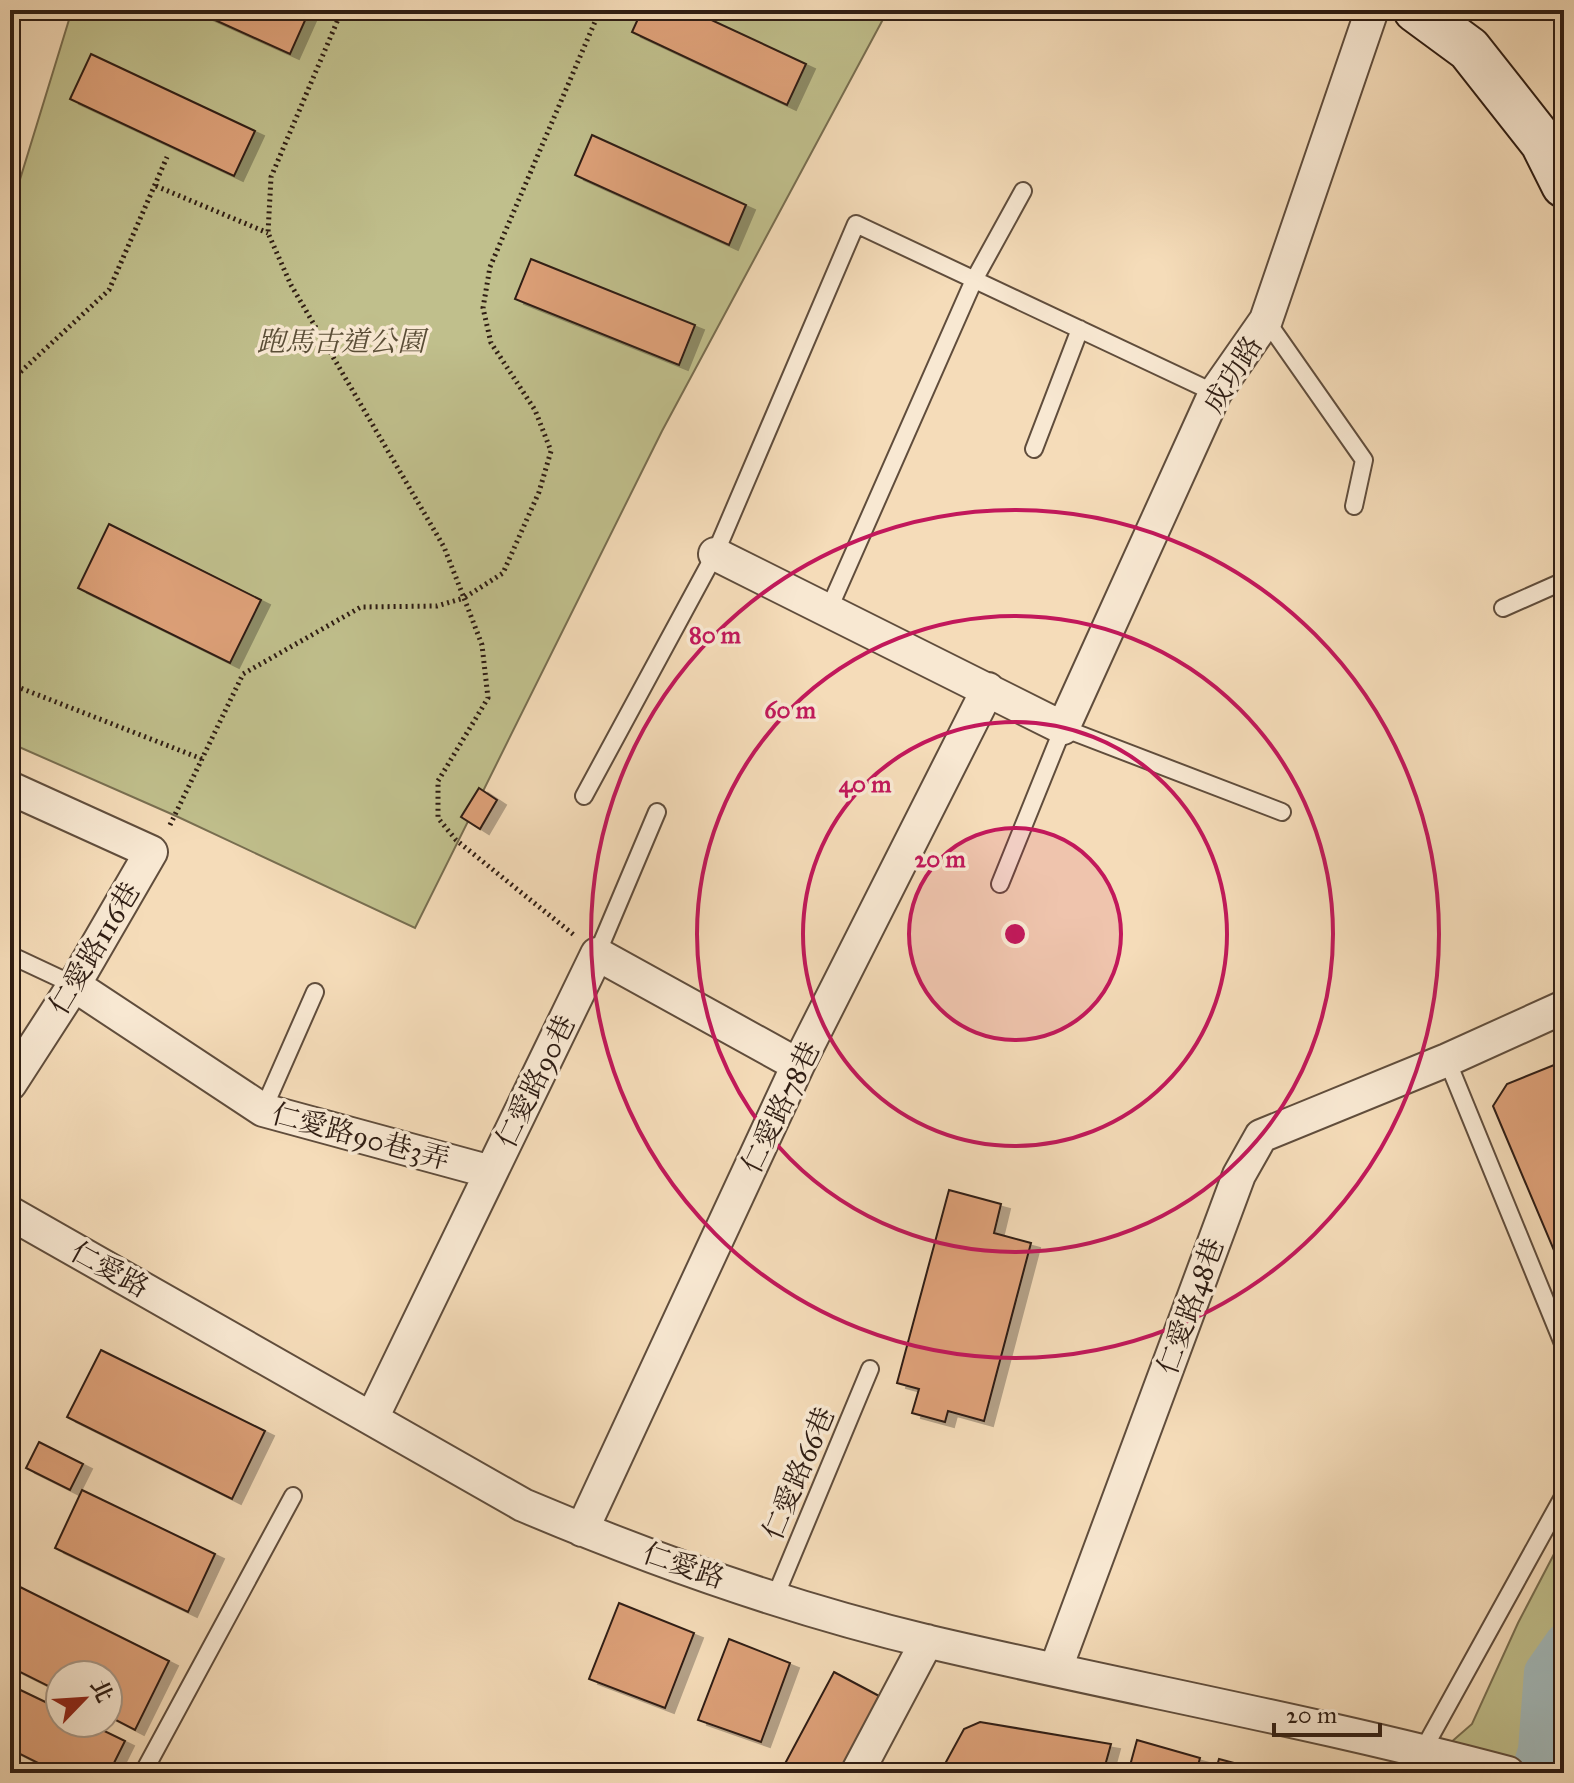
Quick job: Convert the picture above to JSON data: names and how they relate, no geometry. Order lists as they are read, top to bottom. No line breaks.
{"streets":{"street":["成功路","仁愛路116巷","仁愛路90巷","仁愛路78巷","仁愛路90巷3弄","仁愛路","仁愛路48巷"],"lane":["仁愛路66巷"]},"crossings":[["仁愛路116巷","仁愛路90巷3弄"],["仁愛路90巷","仁愛路90巷3弄"],["仁愛路90巷","仁愛路"],["仁愛路78巷","仁愛路"],["仁愛路","仁愛路48巷"],["仁愛路","仁愛路66巷"]],"parks":["跑馬古道公園"],"scale_bar":"20 m","north":"top right","rings":["80 m","60 m","40 m","20 m"]}
